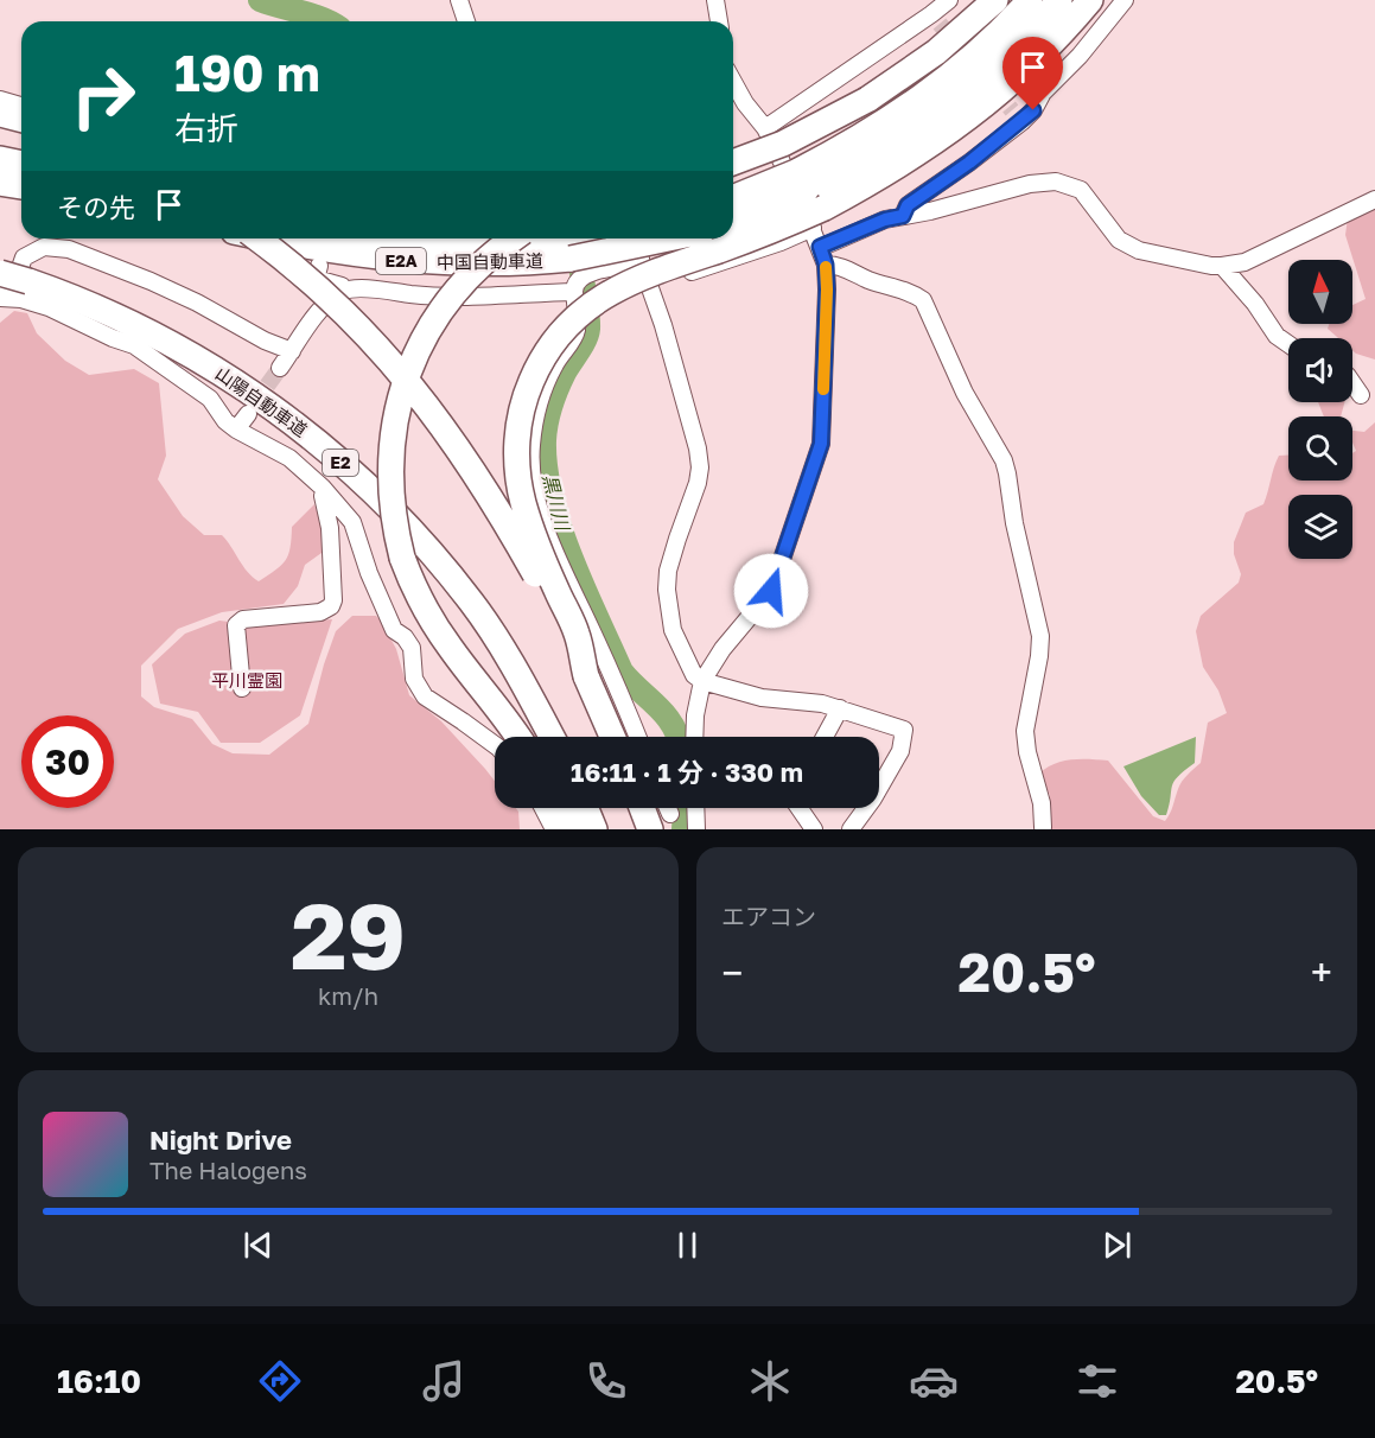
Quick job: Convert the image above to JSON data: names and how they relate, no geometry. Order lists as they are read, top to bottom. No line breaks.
{"streets":{"highway":["E2A","中国自動車道","山陽自動車道","E2"]},"water":["黒川川"],"parks":["平川霊園"],"north":"top","page":{"turn":["190 m","右折"],"then":"その先","limit":"30","trip":"16:11 · 1 分 · 330 m","tile":[["29","km/h"],"エアコン"],"heat":["−","20.5°","+"],"song":["Night Drive","The Halogens"],"tabs":["16:10","20.5°"]}}
